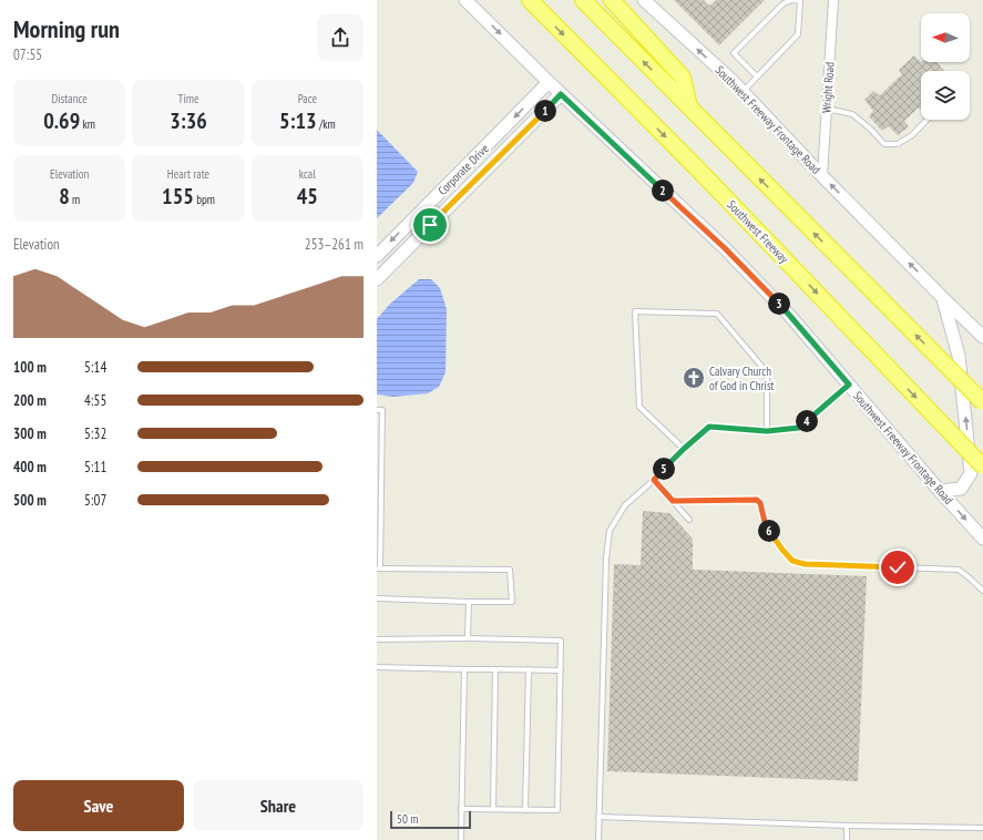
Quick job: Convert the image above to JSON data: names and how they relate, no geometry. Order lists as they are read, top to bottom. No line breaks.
{"streets":{"highway":["Southwest Freeway"],"main road":["Southwest Freeway Frontage Road","Corporate Drive"],"street":["Wright Road"]},"crossings":[["Wright Road","Southwest Freeway Frontage Road"],["Southwest Freeway Frontage Road","Corporate Drive"]],"places":{"church":["Calvary Church of God in Christ"]},"scale_bar":"50 m","north":"left","page":{"heading":["Morning run","07:55"],"stats":[["Distance","0.69 km"],["Time","3:36"],["Pace","5:13 /km"],["Elevation","8 m"],["Heart rate","155 bpm"],["kcal","45"]],"pins":["1","2","3","4","5","6"],"chart":["Elevation","253–261 m"],"list":[{"name":"100 m","note":"5:14"},{"name":"200 m","note":"4:55"},{"name":"300 m","note":"5:32"},{"name":"400 m","note":"5:11"},{"name":"500 m","note":"5:07"}],"buttons":["Save","Share"],"scale":"50 m"}}
